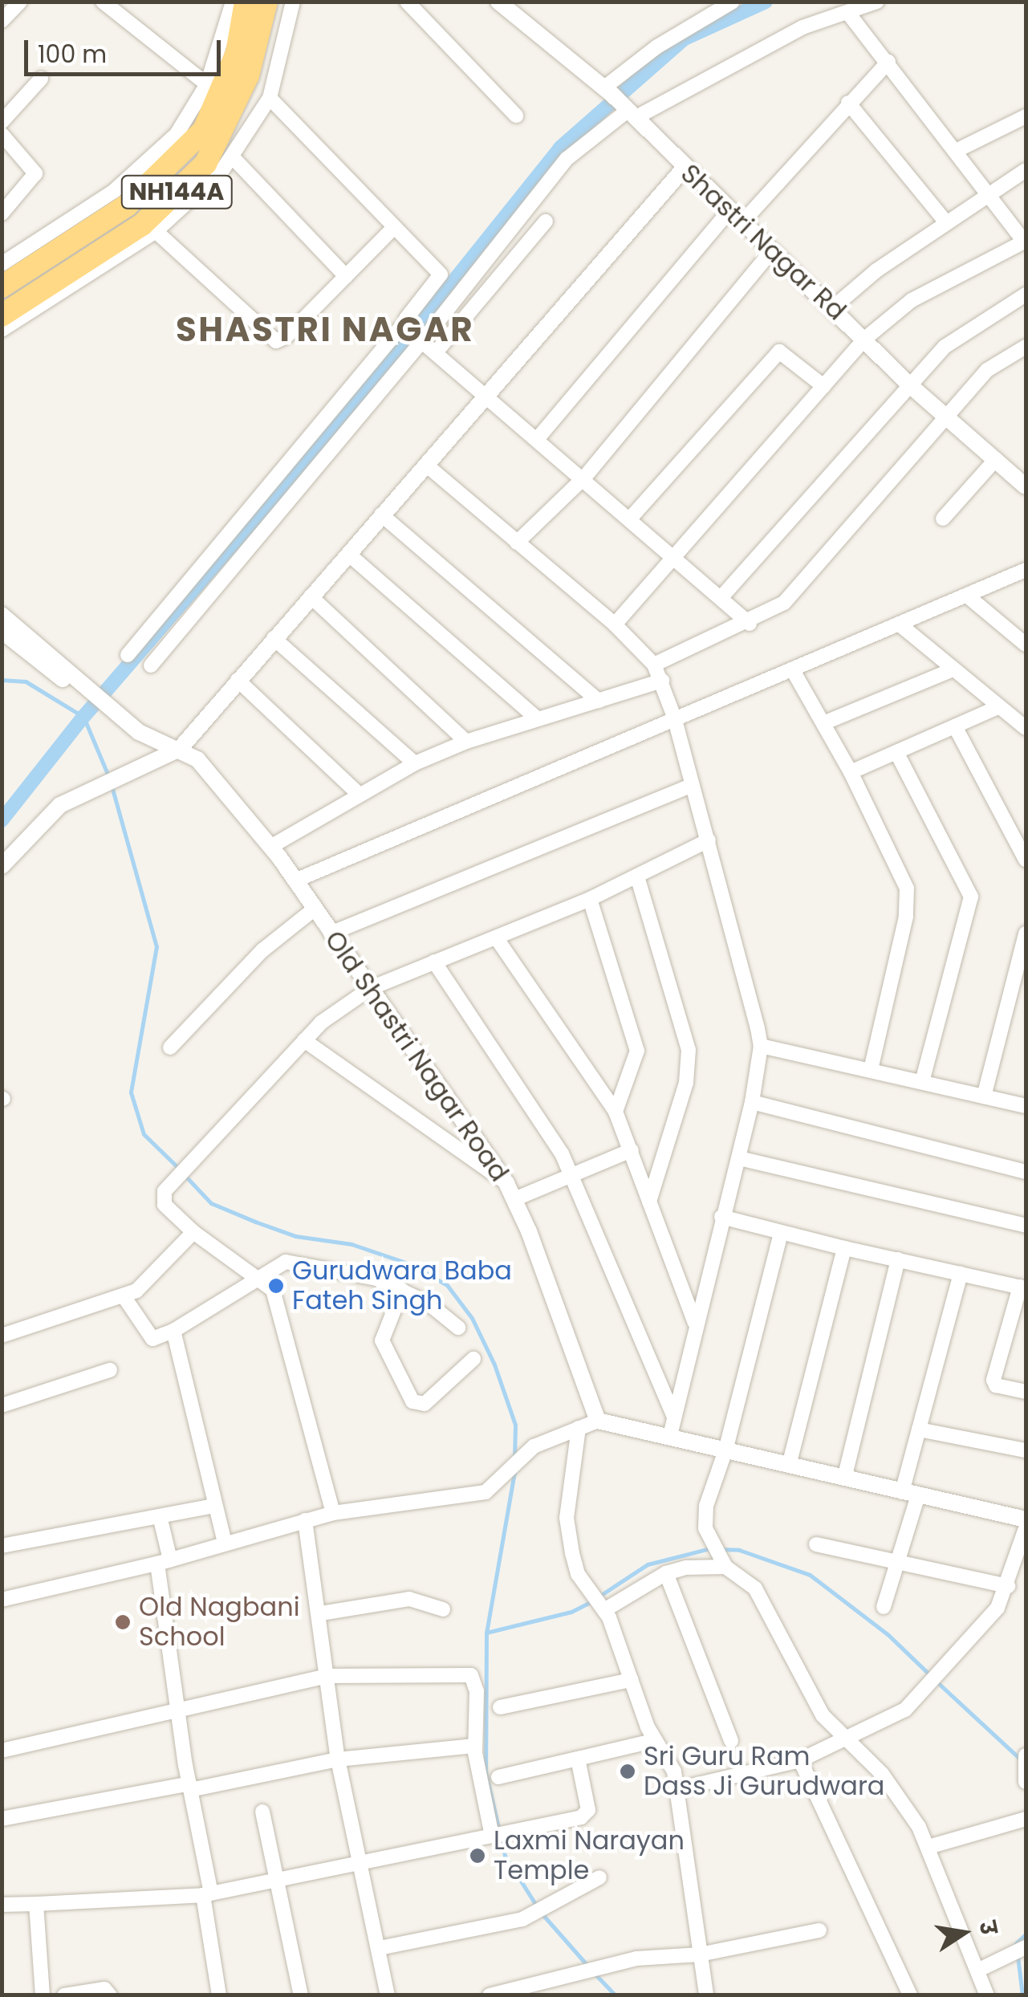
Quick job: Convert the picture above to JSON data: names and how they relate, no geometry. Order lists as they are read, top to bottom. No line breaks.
{"streets":{"highway":["NH144A"],"street":["Shastri Nagar Rd","Old Shastri Nagar Road"]},"districts":["SHASTRI NAGAR"],"places":["Gurudwara Baba Fateh Singh","Old Nagbani School","Sri Guru Ram Dass Ji Gurudwara","Laxmi Narayan Temple"],"scale_bar":"100 m","north":"right"}
